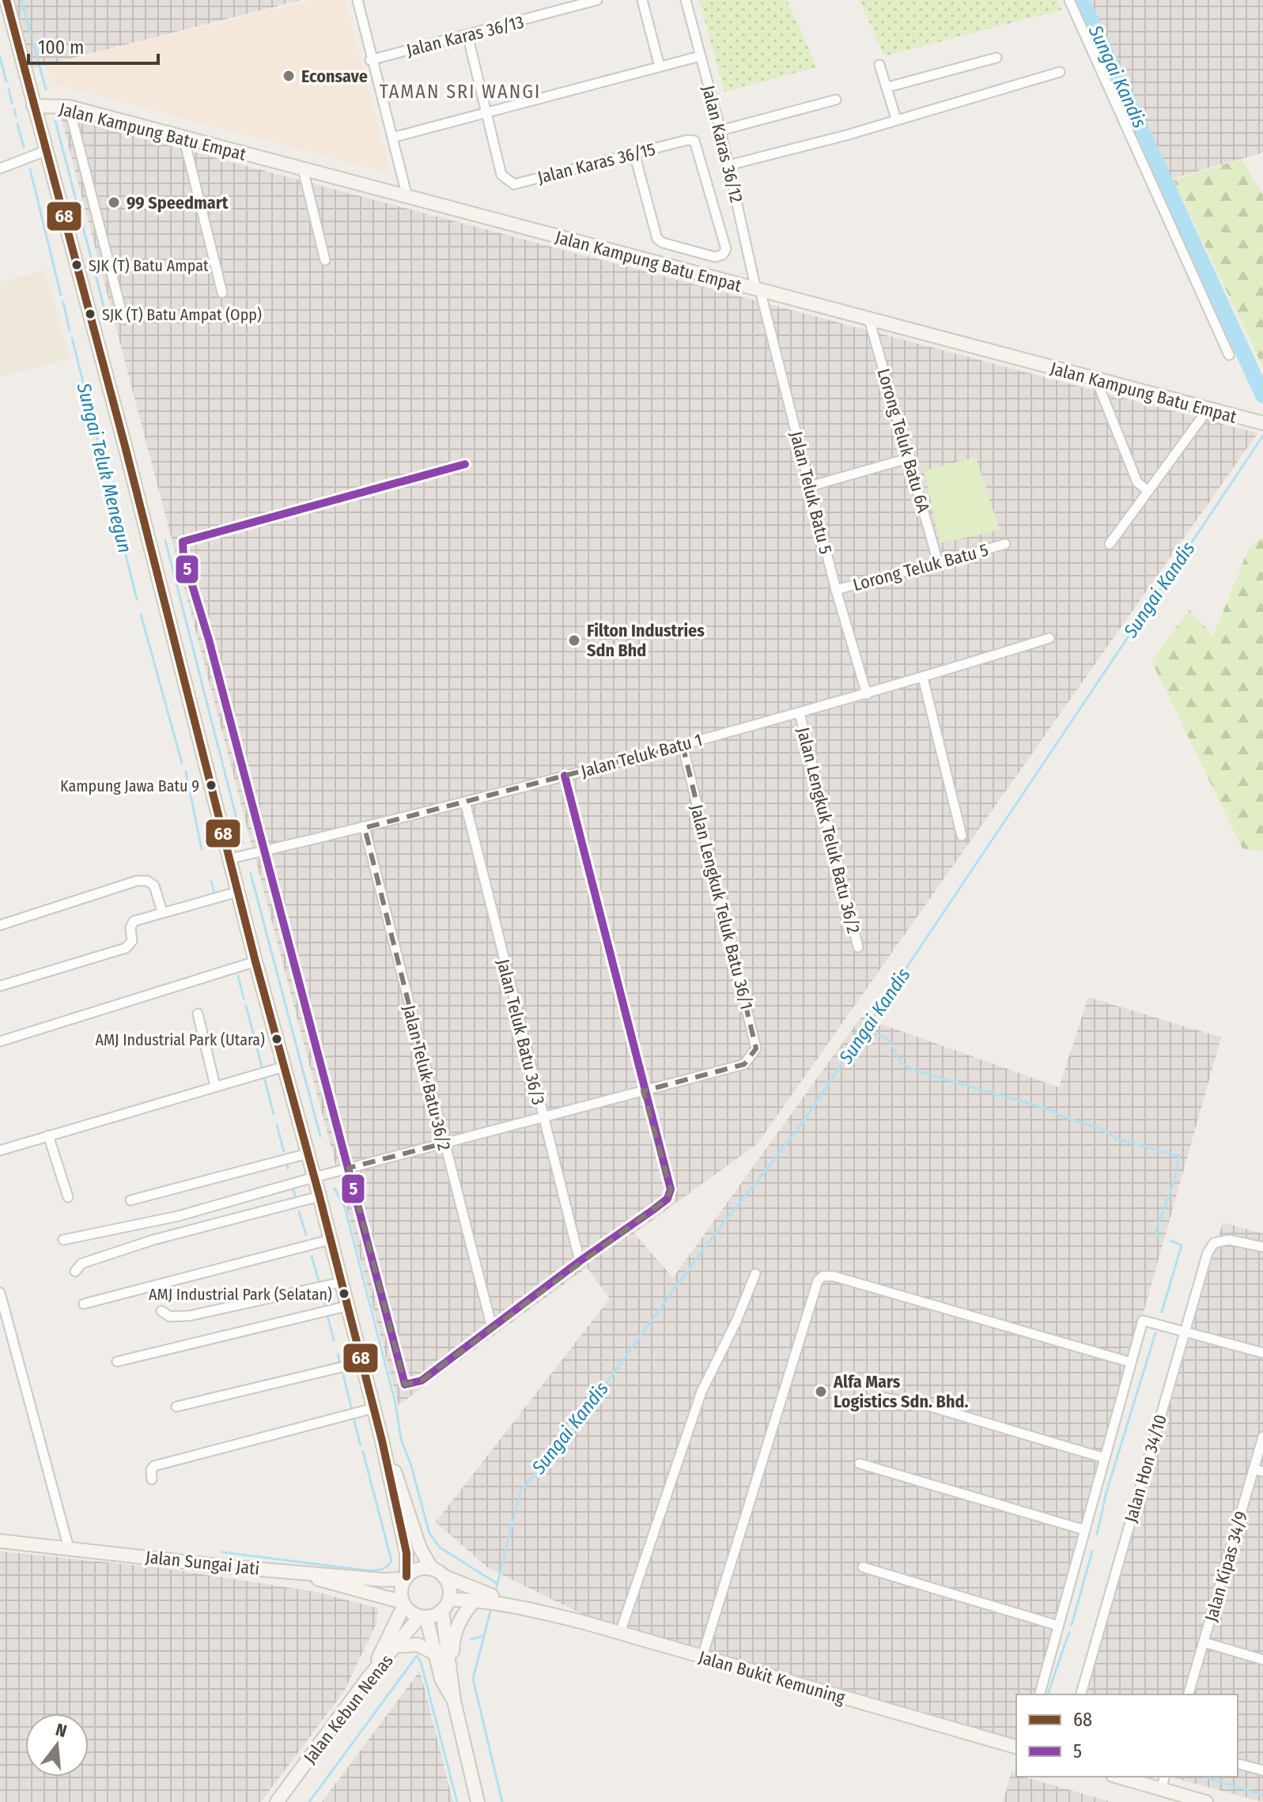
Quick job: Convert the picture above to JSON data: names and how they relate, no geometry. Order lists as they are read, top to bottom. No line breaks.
{"streets":{"main road":["Jalan Kampung Batu Empat","Jalan Sungai Jati","Jalan Bukit Kemuning","Jalan Kebun Nenas"],"street":["Jalan Karas 36/13","Jalan Karas 36/12","Jalan Karas 36/15","Lorong Teluk Batu 6A","Jalan Teluk Batu 5","Lorong Teluk Batu 5","Jalan Teluk Batu 1","Jalan Lengkuk Teluk Batu 36/2","Jalan Lengkuk Teluk Batu 36/1","Jalan Teluk Batu 36/3","Jalan Teluk Batu 36/2","Jalan Hon 34/10","Jalan Kipas 34/9"]},"crossings":[["Jalan Kampung Batu Empat","Jalan Karas 36/12"],["Jalan Kampung Batu Empat","Lorong Teluk Batu 6A"],["Jalan Kampung Batu Empat","Jalan Teluk Batu 5"],["Jalan Karas 36/12","Jalan Teluk Batu 5"],["Lorong Teluk Batu 6A","Lorong Teluk Batu 5"],["Jalan Teluk Batu 5","Lorong Teluk Batu 5"],["Jalan Teluk Batu 5","Jalan Teluk Batu 1"],["Jalan Teluk Batu 1","Jalan Lengkuk Teluk Batu 36/2"],["Jalan Teluk Batu 1","Jalan Lengkuk Teluk Batu 36/1"],["Jalan Teluk Batu 1","Jalan Teluk Batu 36/3"],["Jalan Teluk Batu 1","Jalan Teluk Batu 36/2"],["Jalan Sungai Jati","Jalan Bukit Kemuning"],["Jalan Sungai Jati","Jalan Kebun Nenas"],["Jalan Bukit Kemuning","Jalan Kebun Nenas"]],"districts":["TAMAN SRI WANGI"],"water":["Sungai Kandis","Sungai Teluk Menegun"],"places":["Econsave","99 Speedmart","SJK (T) Batu Ampat","SJK (T) Batu Ampat (Opp)","Filton Industries Sdn Bhd","Kampung Jawa Batu 9","AMJ Industrial Park (Utara)","AMJ Industrial Park (Selatan)","Alfa Mars Logistics Sdn. Bhd."],"lines":["transit line 68","transit line 5"],"legend":["68","5"],"scale_bar":"100 m","north":"top"}
